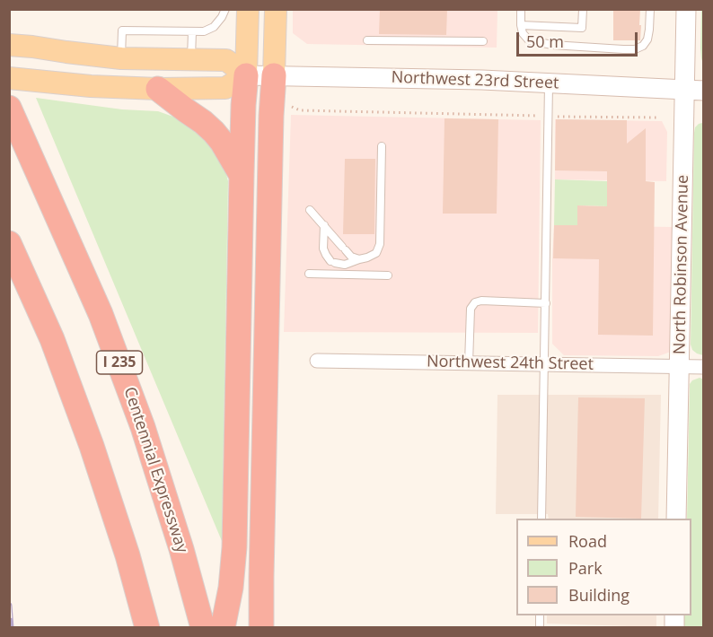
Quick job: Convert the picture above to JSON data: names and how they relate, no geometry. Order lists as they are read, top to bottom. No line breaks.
{"streets":{"highway":["I 235","Centennial Expressway"],"street":["Northwest 23rd Street","North Robinson Avenue","Northwest 24th Street"]},"crossings":[["Northwest 23rd Street","North Robinson Avenue"],["North Robinson Avenue","Northwest 24th Street"]],"legend":["Road","Park","Building"],"scale_bar":"50 m"}
